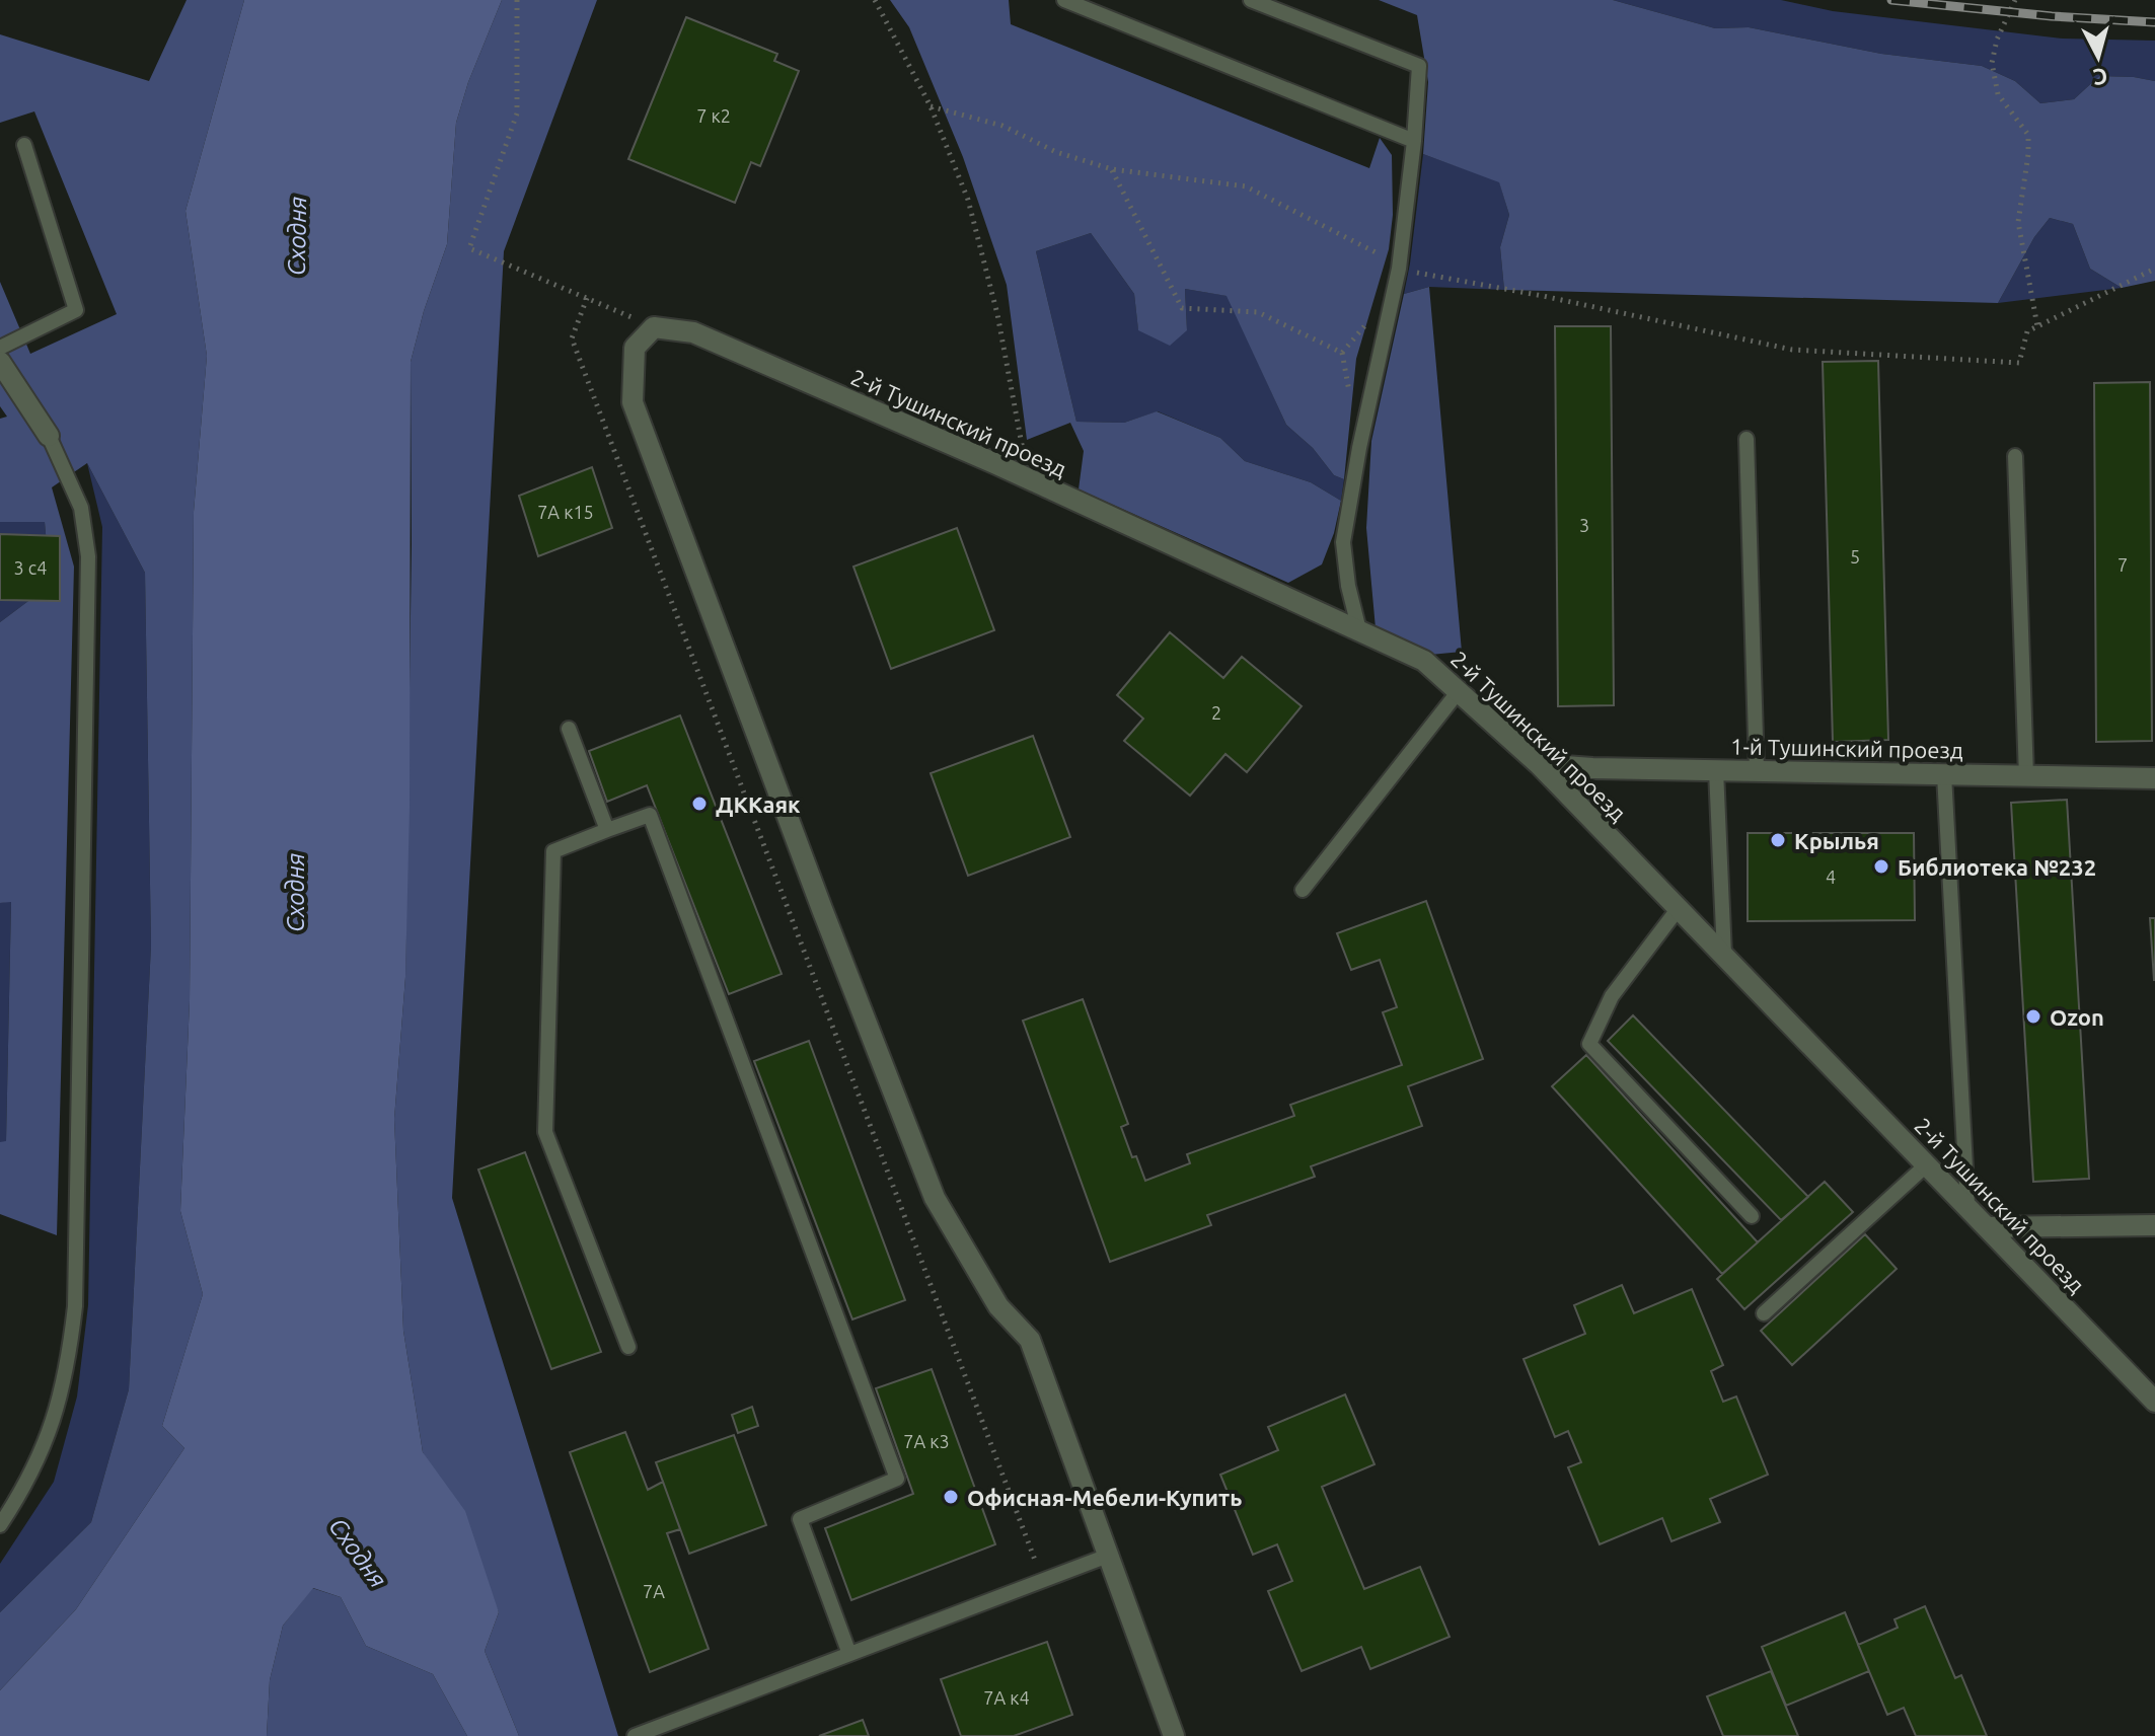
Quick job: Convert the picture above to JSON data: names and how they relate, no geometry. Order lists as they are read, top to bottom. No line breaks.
{"streets":{"street":["2-й Тушинский проезд","1-й Тушинский проезд"]},"crossings":[["2-й Тушинский проезд","1-й Тушинский проезд"]],"water":["Сходня"],"places":["ДККаяк","Крылья","Библиотека №232","Ozon","Офисная-Мебели-Купить"],"house_numbers":["7 к2","7А к15","3","5","7","3 с4","2","4","7А к3","7А","7А к4"],"north":"bottom"}
